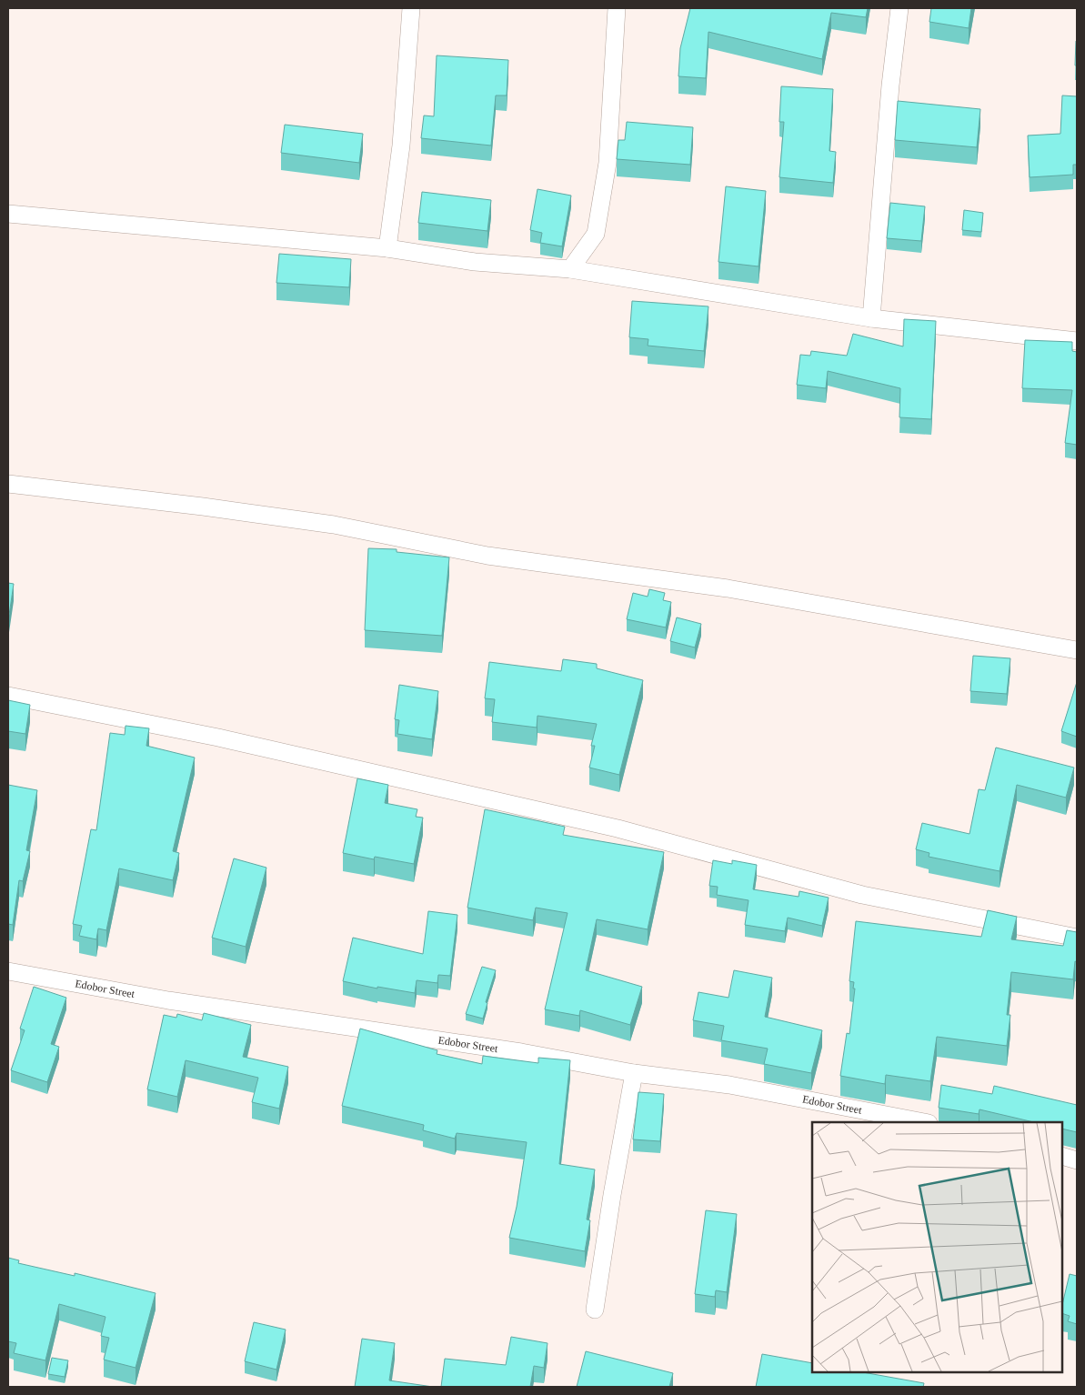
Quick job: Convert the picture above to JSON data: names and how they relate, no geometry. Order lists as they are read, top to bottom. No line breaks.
{"streets":{"street":["Edobor Street"]}}
